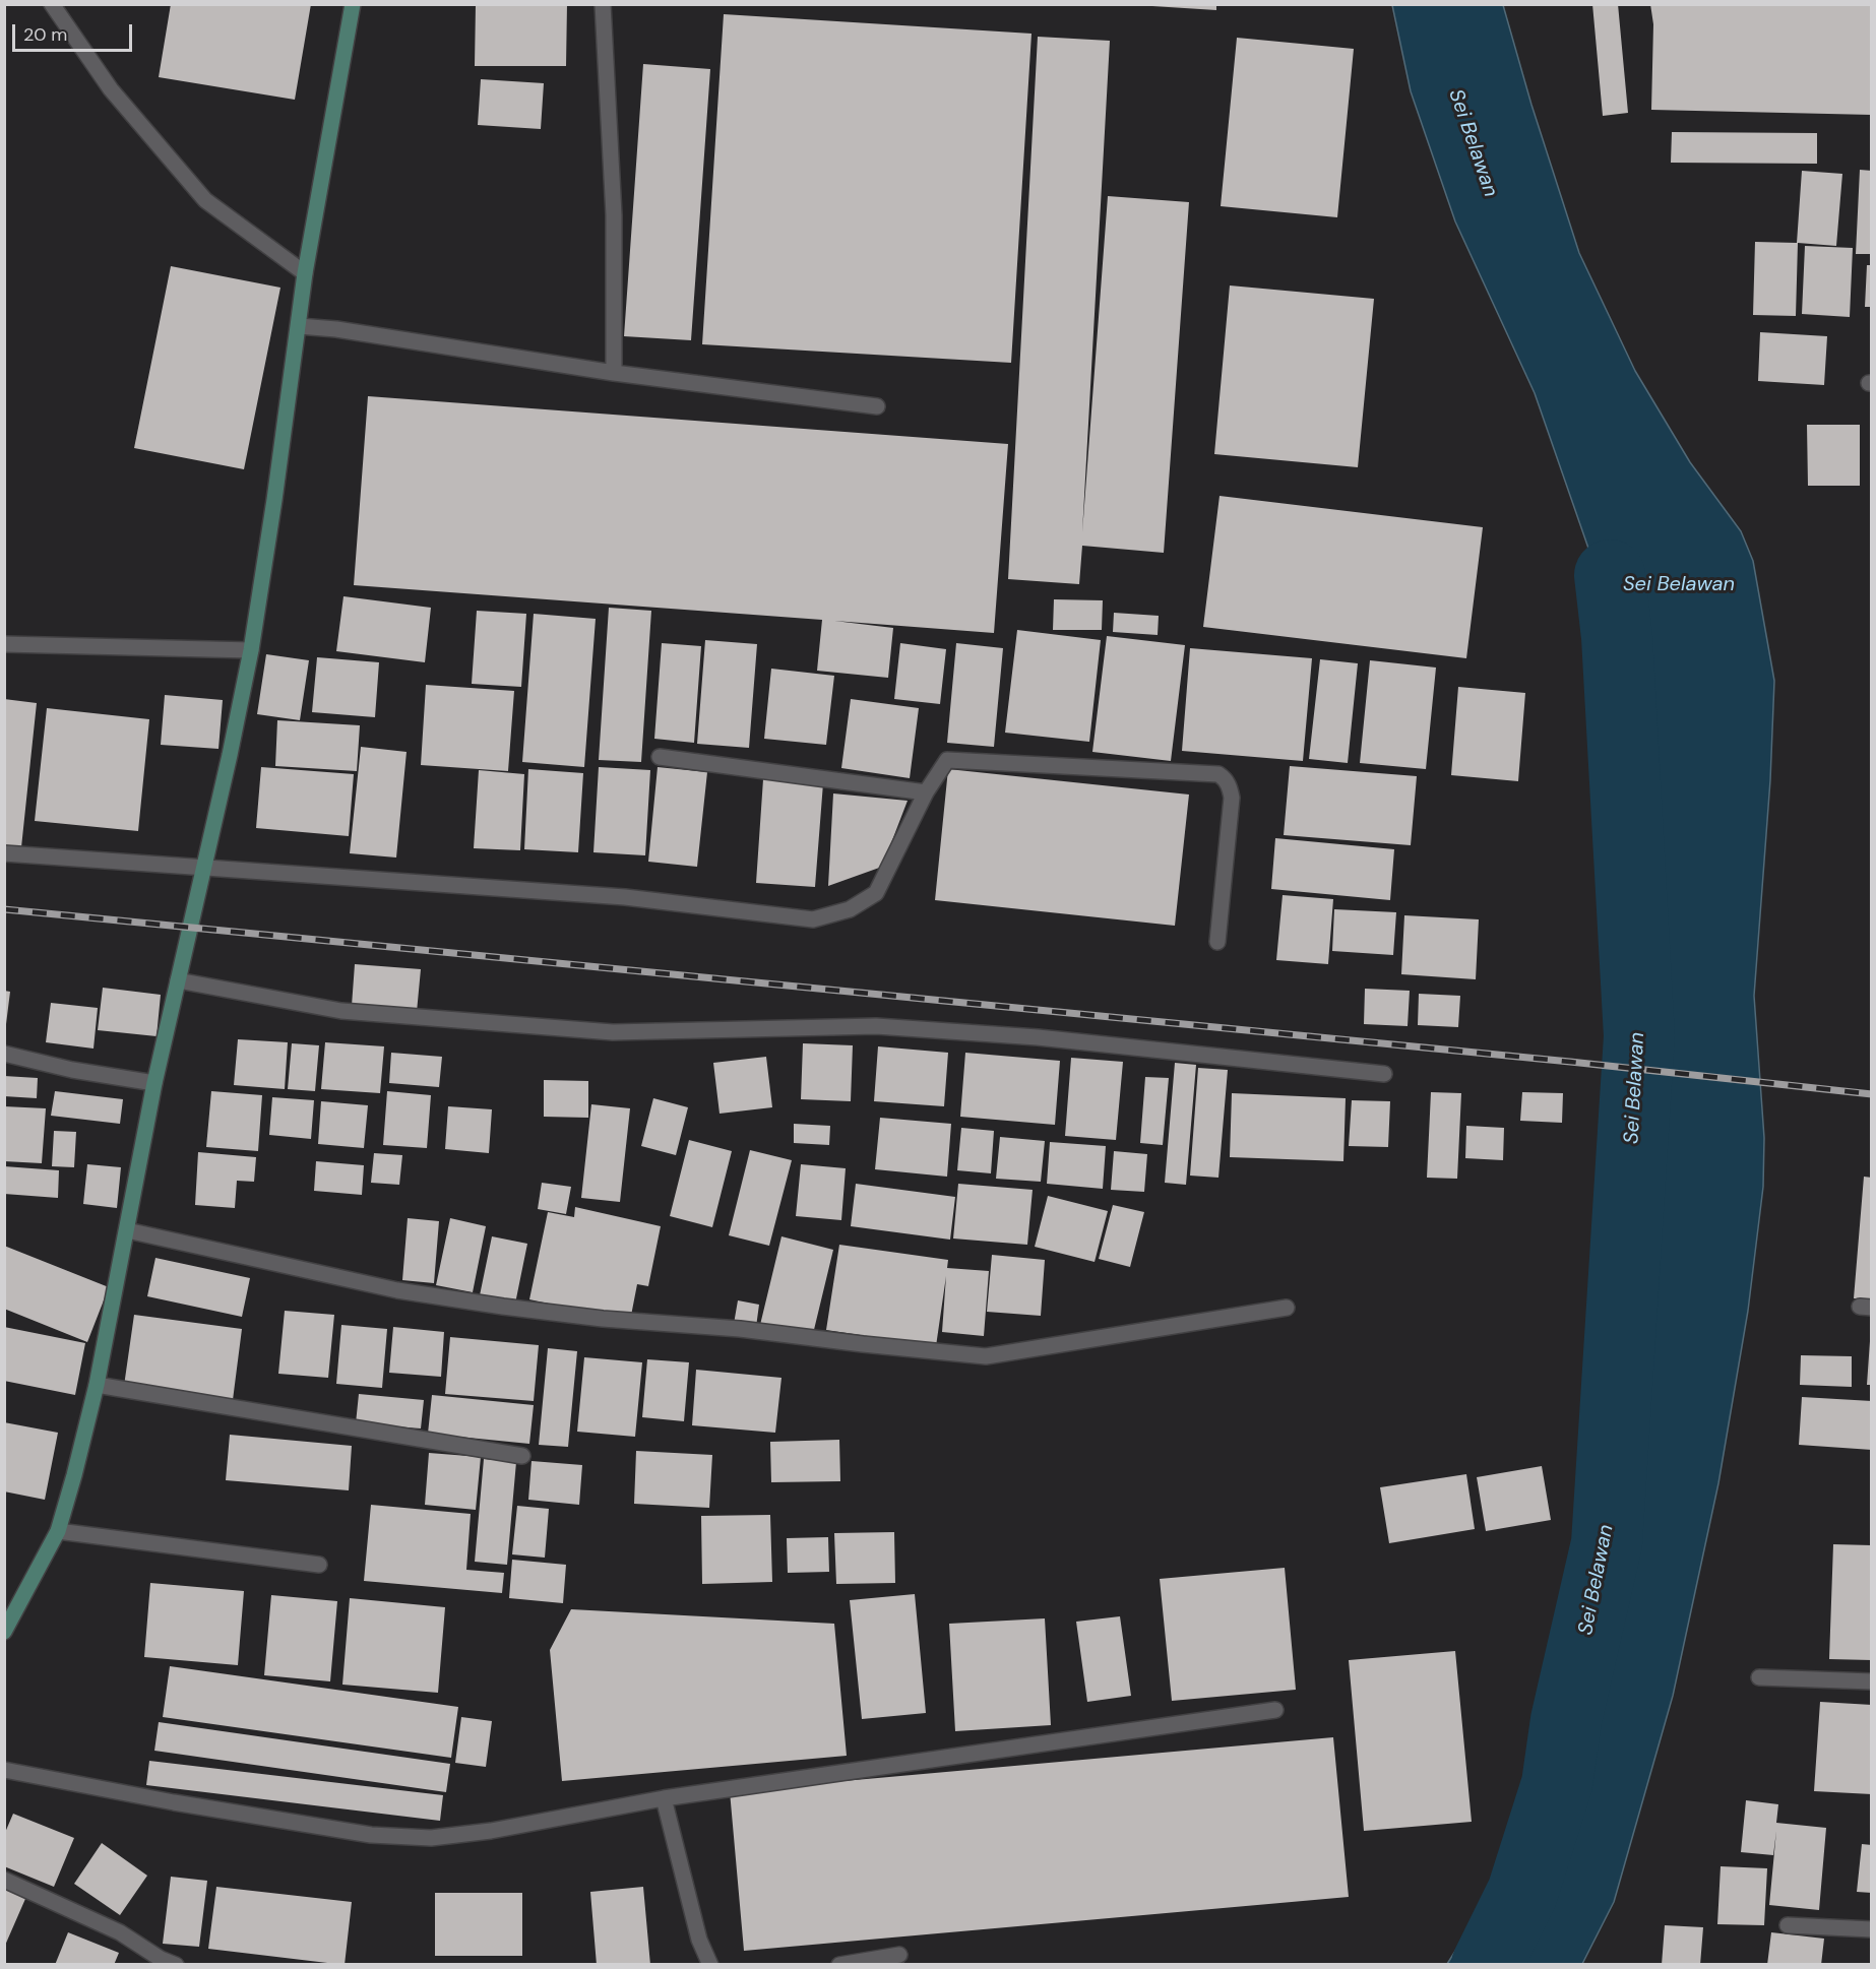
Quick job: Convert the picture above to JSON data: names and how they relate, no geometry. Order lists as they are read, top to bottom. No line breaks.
{"water":["Sei Belawan"],"scale_bar":"20 m"}
